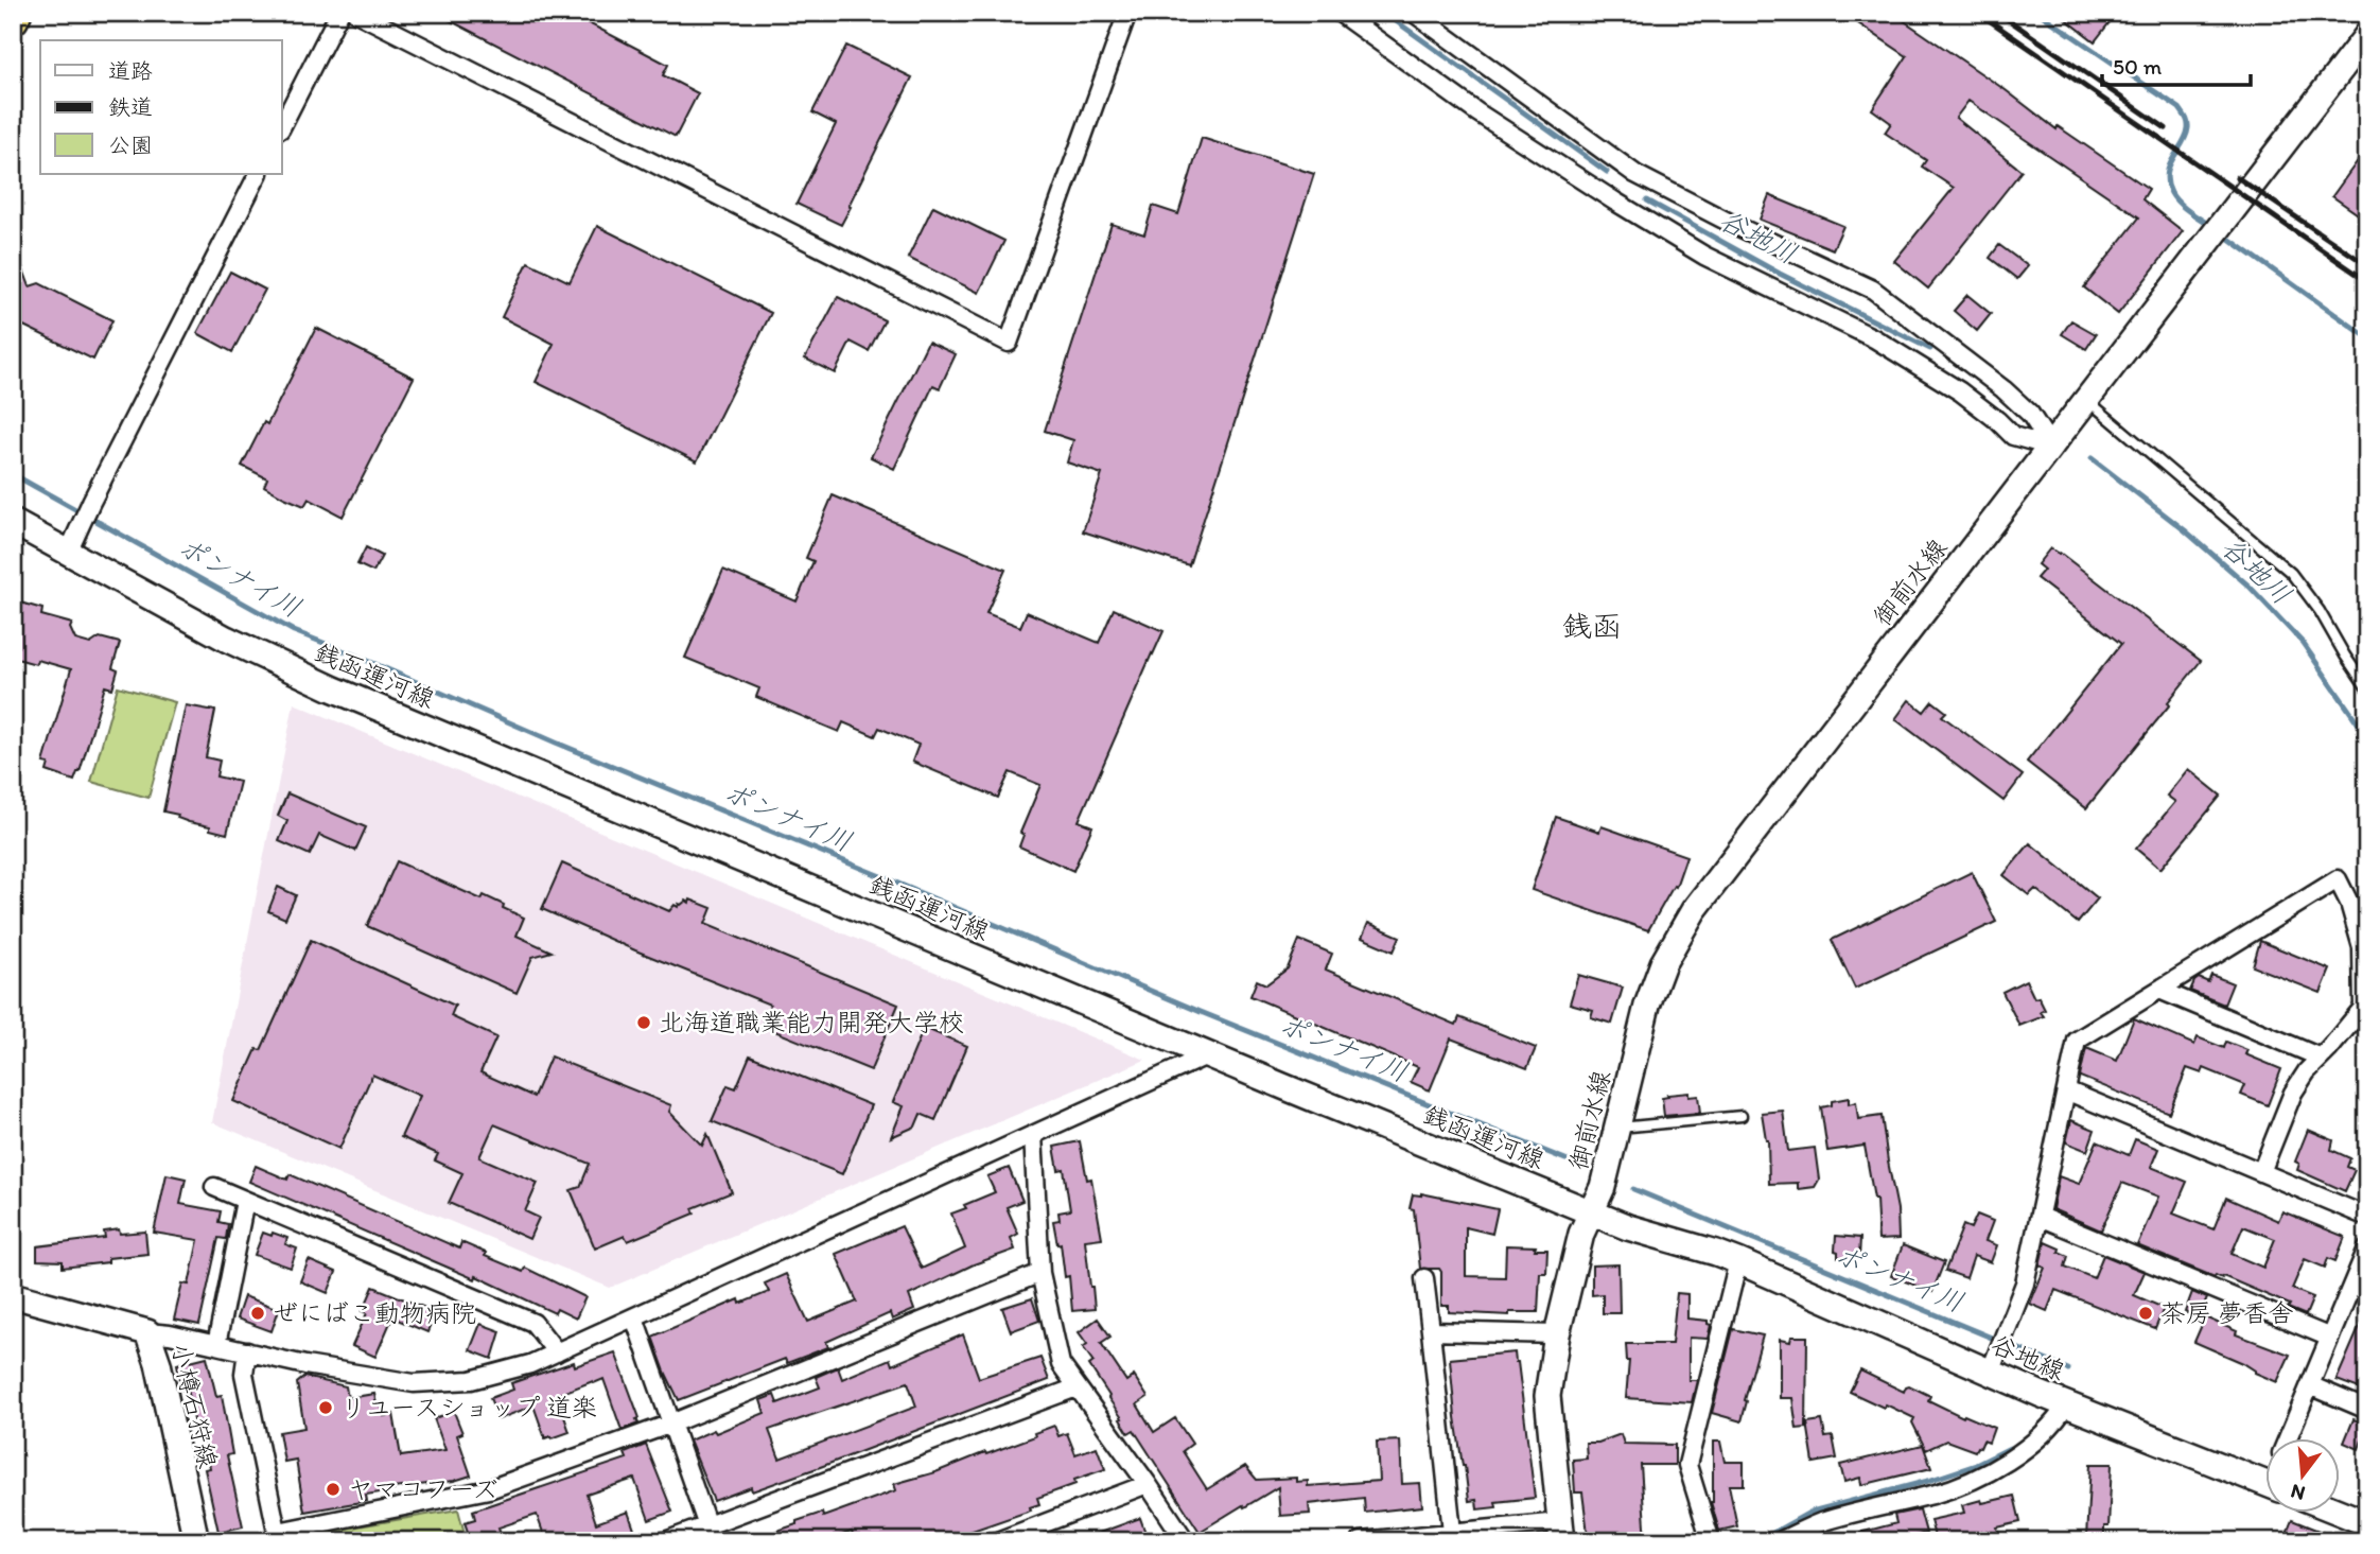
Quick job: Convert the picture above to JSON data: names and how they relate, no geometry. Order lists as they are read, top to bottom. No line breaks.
{"streets":{"street":["御前水線","銭函運河線","谷地線","小樽石狩線"]},"crossings":[["御前水線","銭函運河線"],["御前水線","谷地線"],["銭函運河線","谷地線"]],"districts":["銭函"],"water":["谷地川","ポンナイ川"],"places":["北海道職業能力開発大学校","ぜにばこ動物病院","茶房 夢香舎","リユースショップ 道楽","ヤマコフーズ"],"legend":["道路","鉄道","公園"],"scale_bar":"50 m","north":"bottom"}
